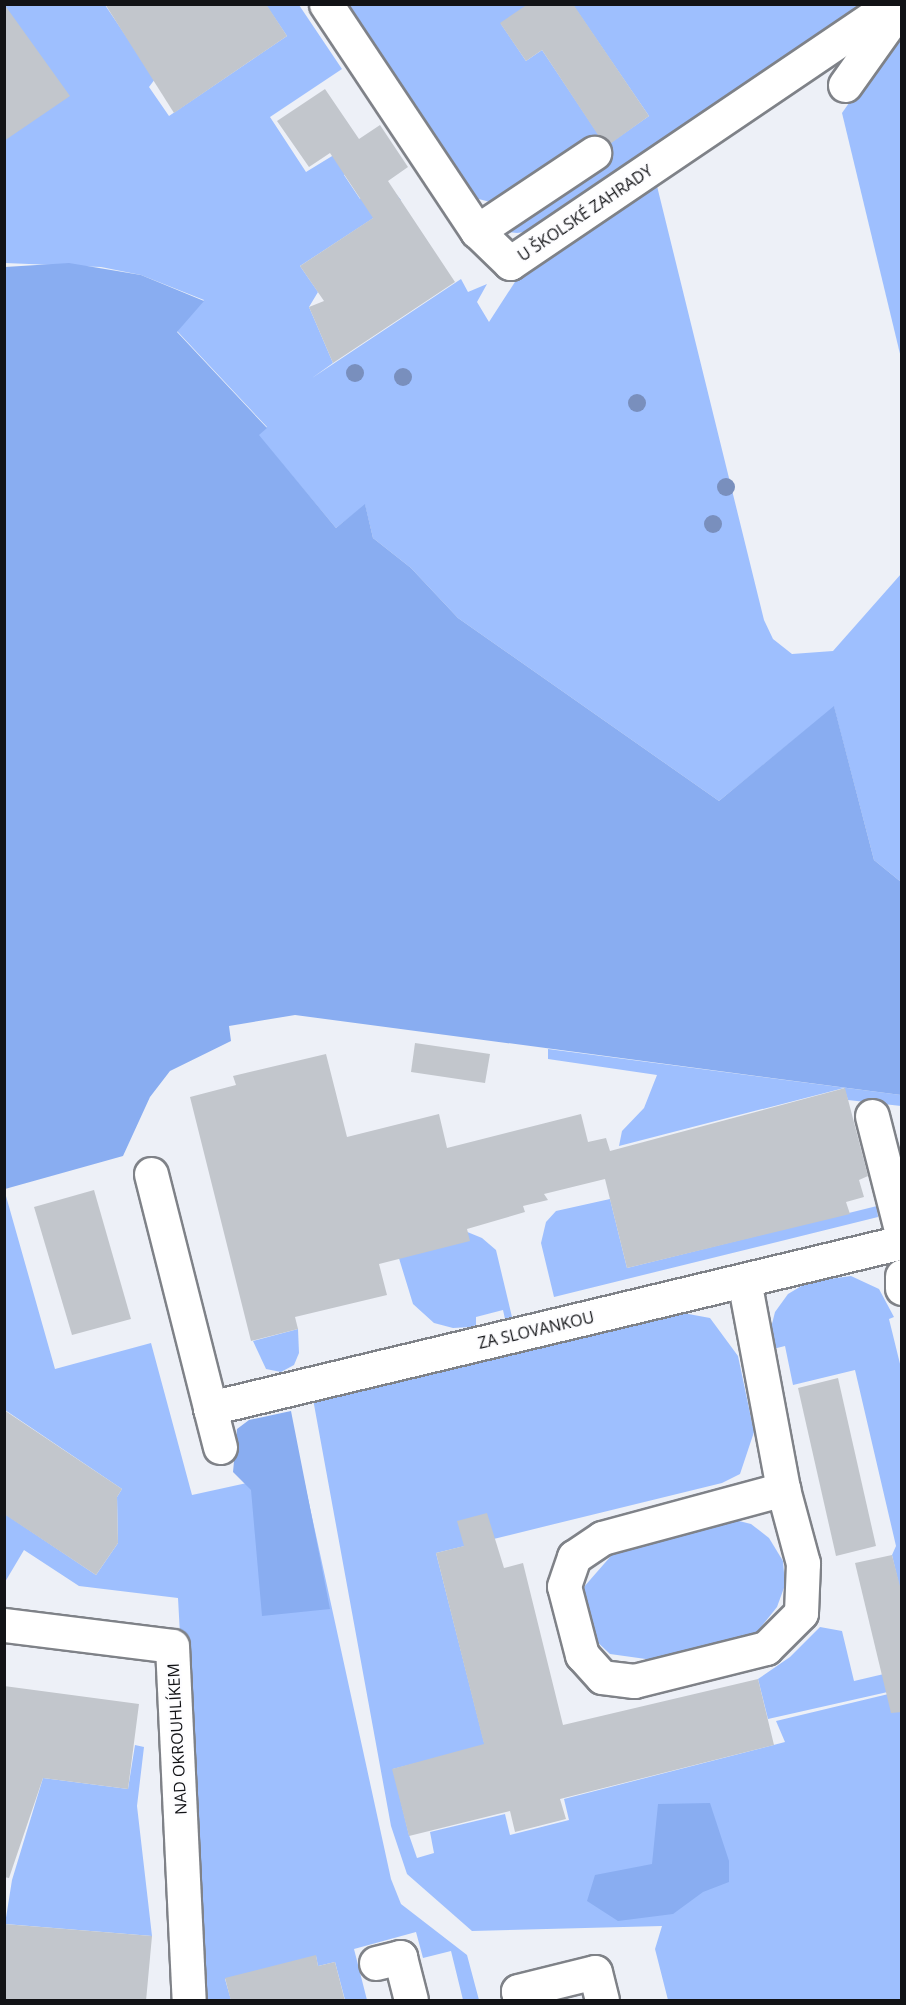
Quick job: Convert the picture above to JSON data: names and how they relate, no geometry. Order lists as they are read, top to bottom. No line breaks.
{"streets":{"street":["U ŠKOLSKÉ ZAHRADY","ZA SLOVANKOU","NAD OKROUHLÍKEM"]}}
